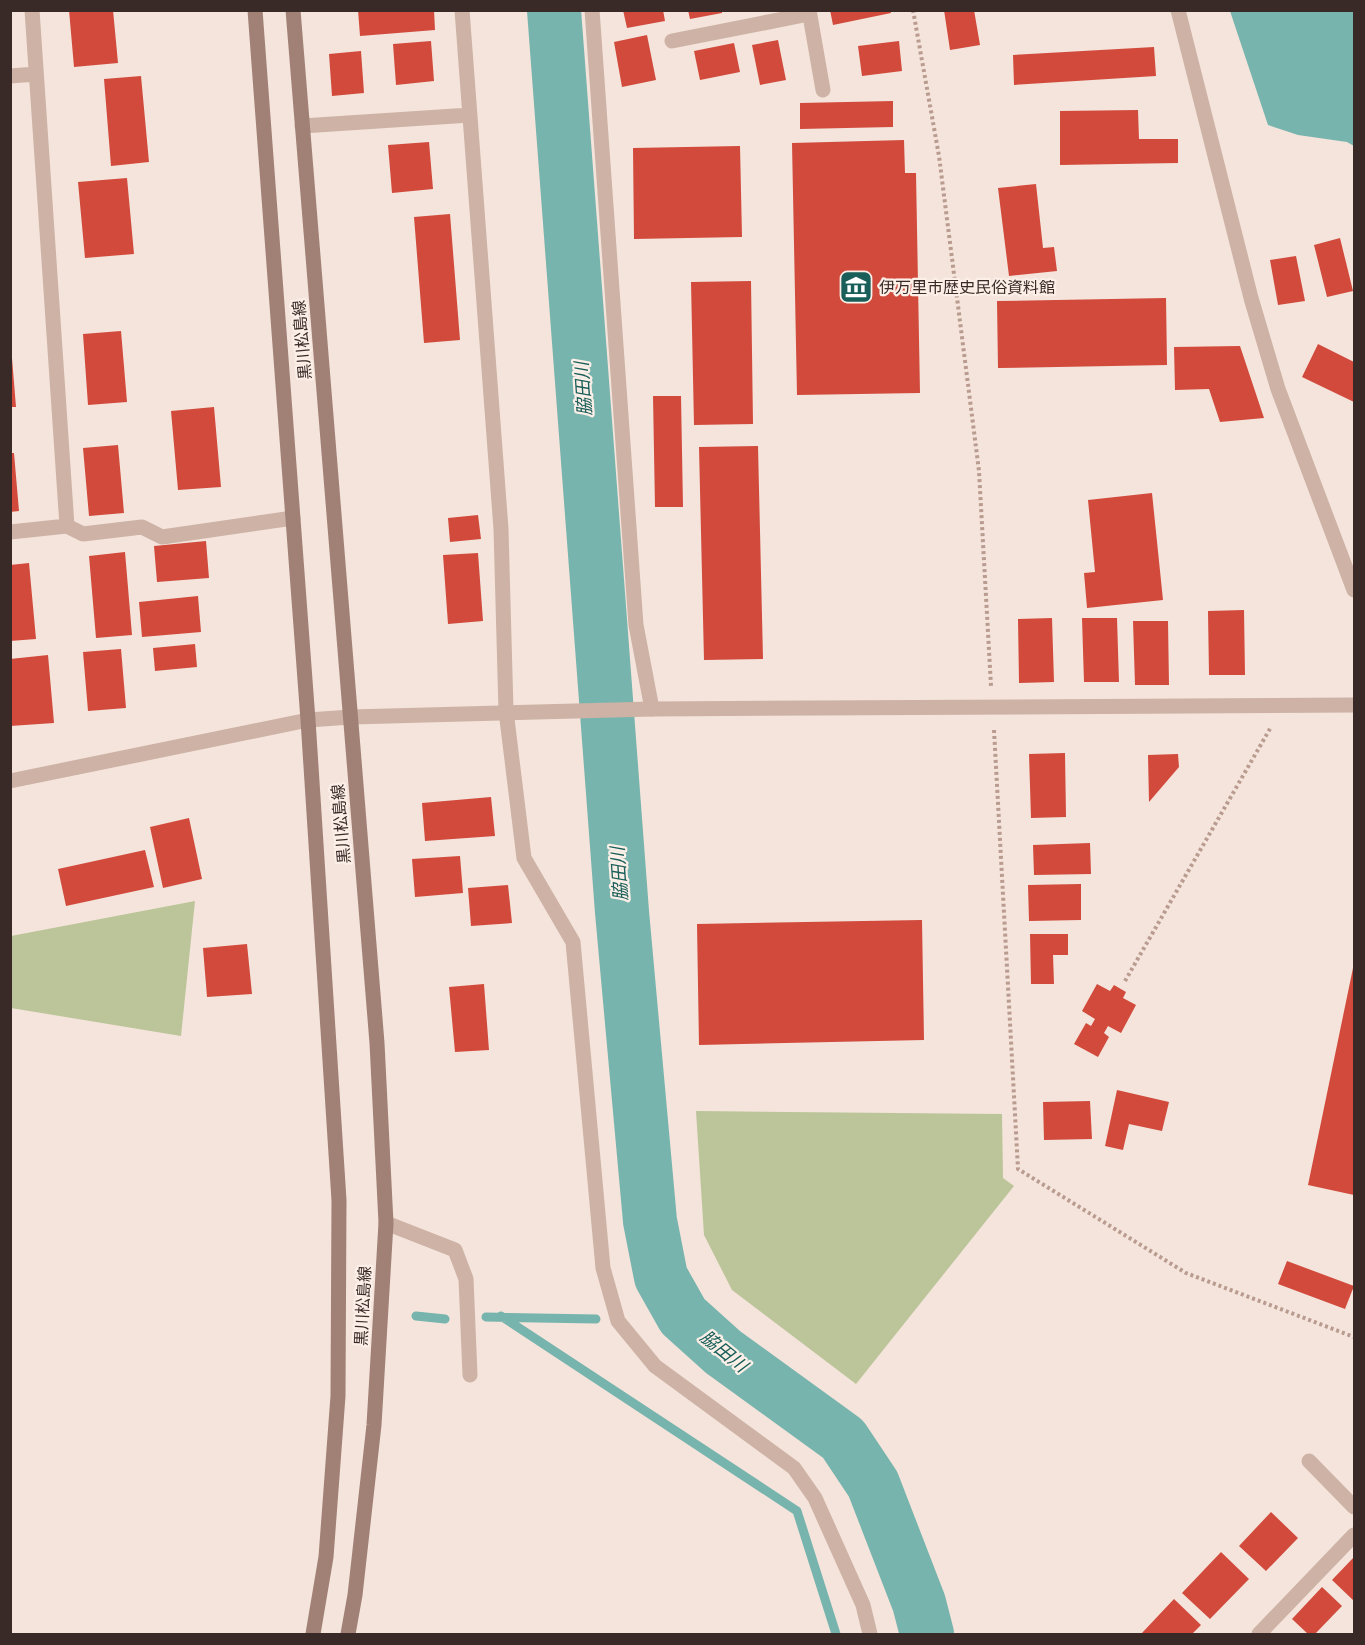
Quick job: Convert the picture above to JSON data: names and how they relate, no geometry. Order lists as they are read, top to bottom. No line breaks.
{"streets":{"main road":["黒川松島線"]},"water":["脇田川"],"places":{"museum":["伊万里市歴史民俗資料館"]}}
